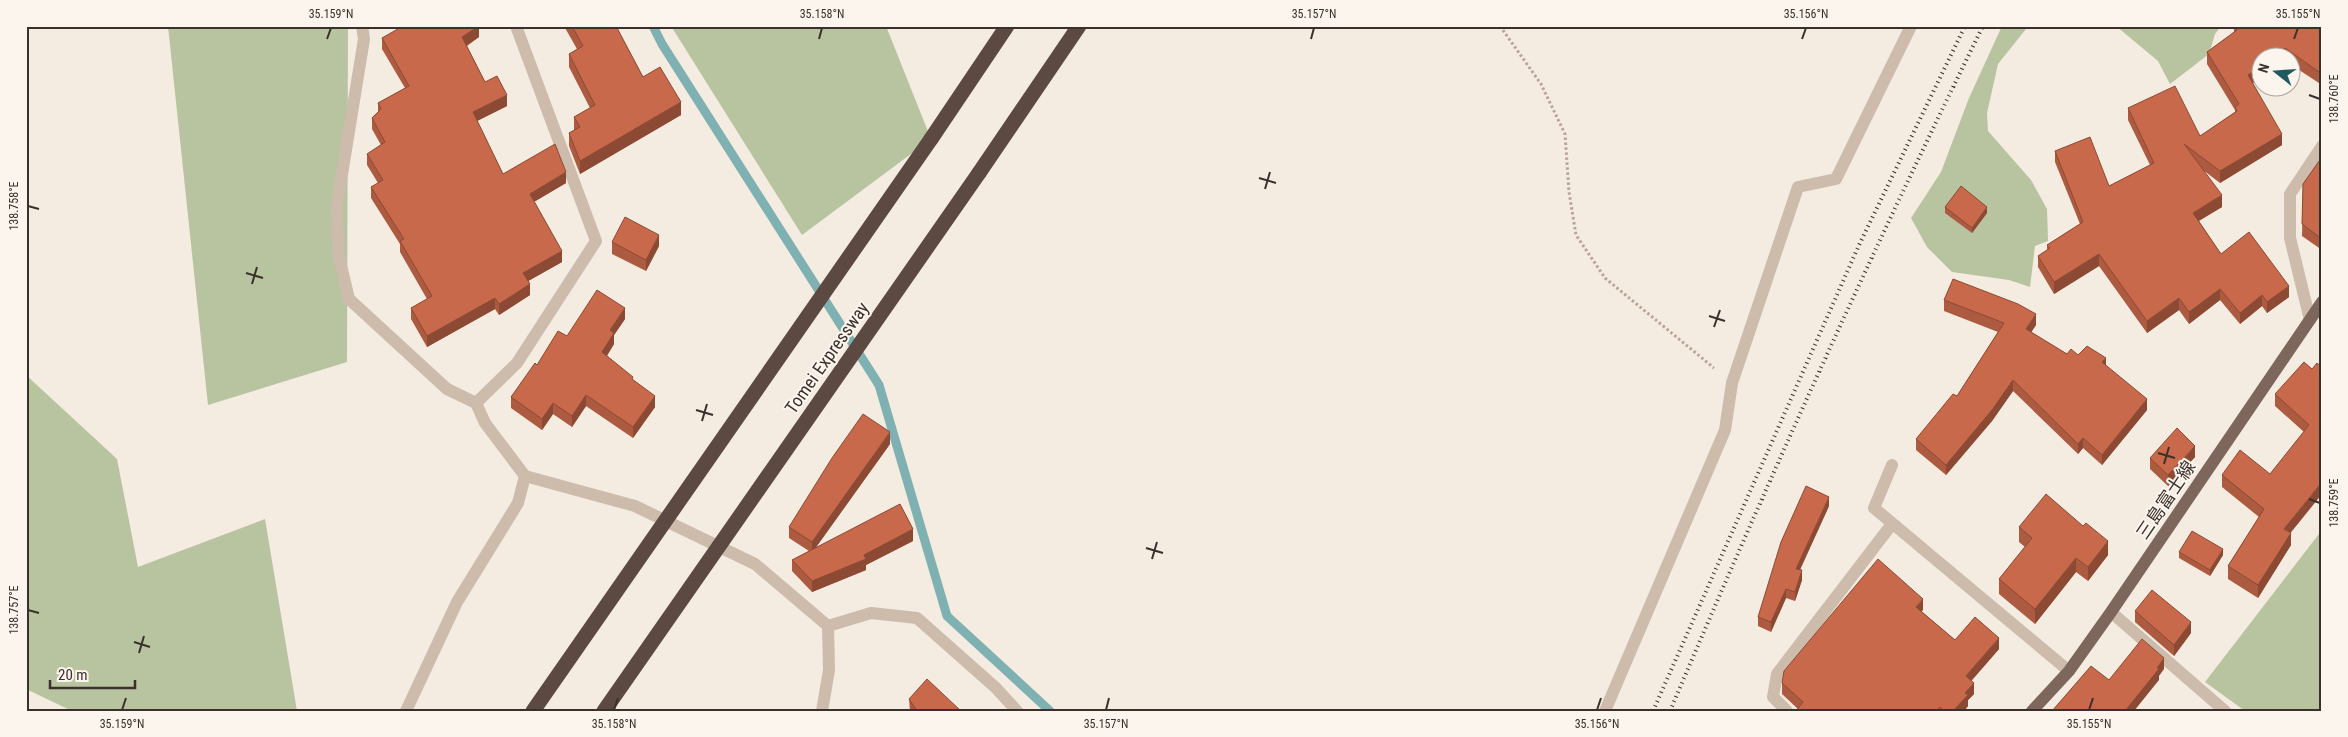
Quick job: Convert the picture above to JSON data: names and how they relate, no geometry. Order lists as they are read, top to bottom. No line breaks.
{"streets":{"highway":["Tomei Expressway"],"main road":["三島富士線"]},"scale_bar":"20 m","north":"left","coordinates":["35.159°N","35.158°N","35.157°N","35.156°N","35.155°N","138.760°E","138.758°E","138.759°E","138.757°E"]}
